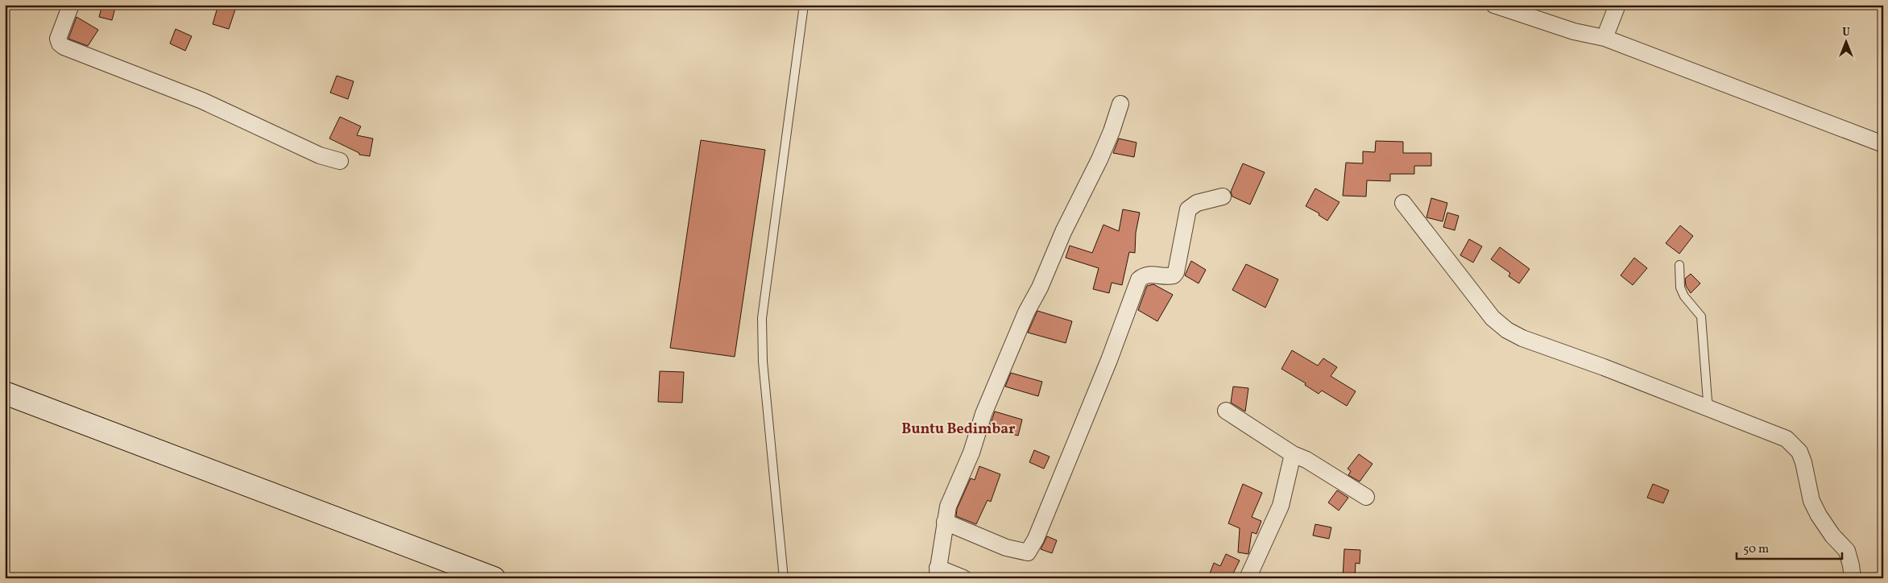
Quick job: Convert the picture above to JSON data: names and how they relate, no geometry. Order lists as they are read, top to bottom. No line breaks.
{"districts":["Buntu Bedimbar"],"scale_bar":"50 m","north":"top"}
